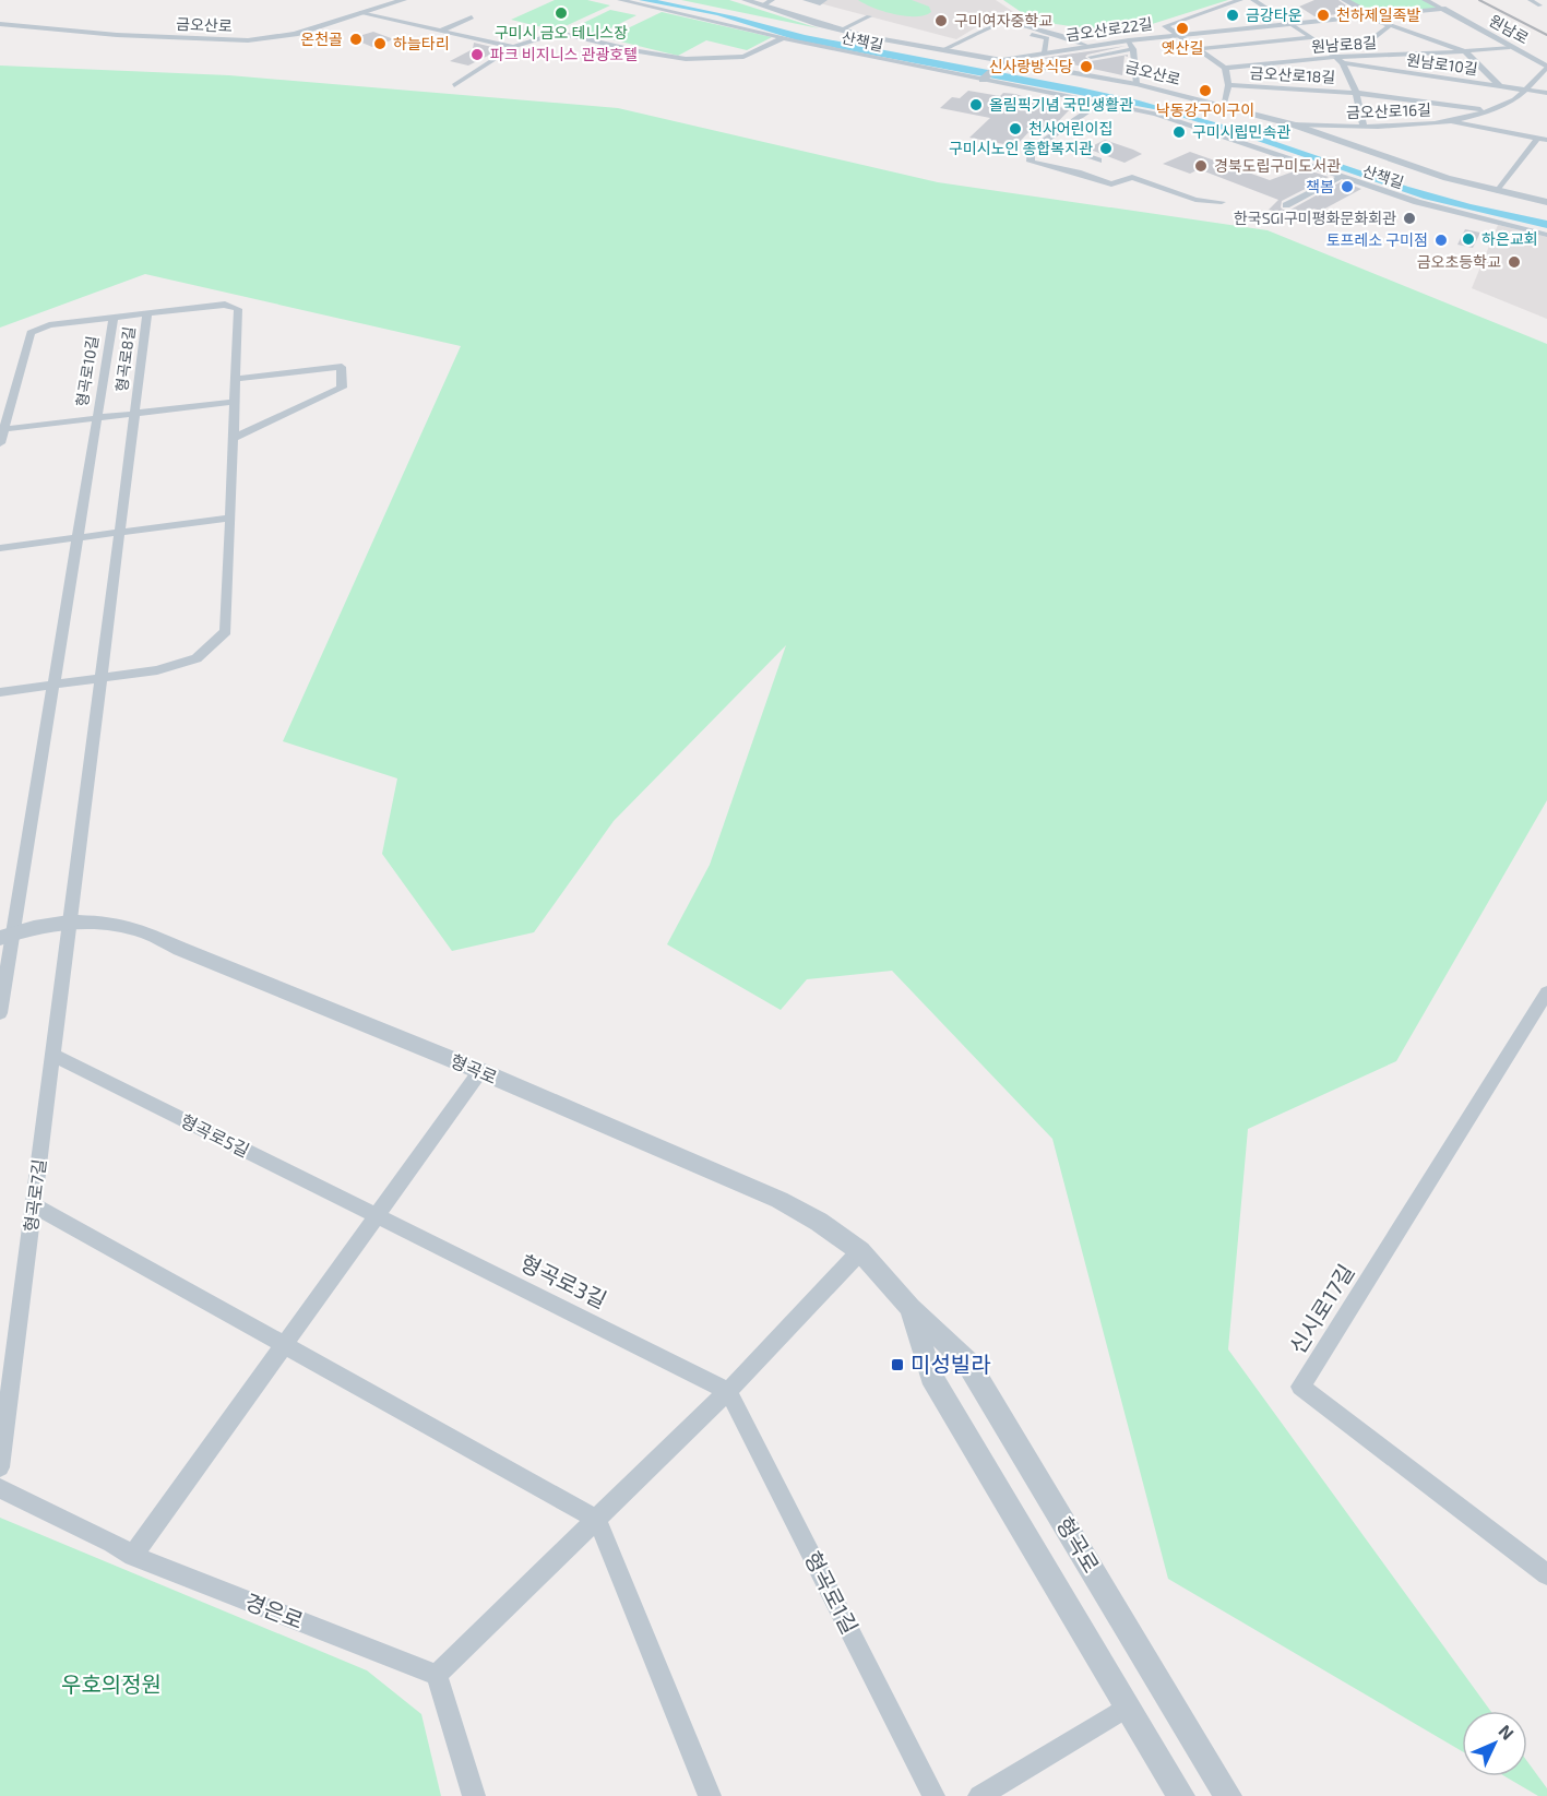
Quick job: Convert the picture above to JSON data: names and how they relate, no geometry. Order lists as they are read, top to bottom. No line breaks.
{"streets":{"street":["금오산로","금오산로22길","원남로","산책길","원남로8길","원남로10길","금오산로18길","금오산로16길","형곡로8길","형곡로10길","형곡로","형곡로5길","형곡로7길","형곡로3길","신시로17길","형곡로1길","경은로"]},"crossings":[["금오산로","금오산로22길"],["금오산로","금오산로18길"],["금오산로","금오산로16길"],["금오산로22길","원남로8길"],["금오산로22길","금오산로18길"],["원남로","원남로8길"],["원남로","금오산로16길"],["원남로8길","원남로10길"],["원남로8길","금오산로18길"],["금오산로18길","금오산로16길"],["형곡로8길","형곡로"],["형곡로8길","형곡로7길"],["형곡로10길","형곡로"],["형곡로","형곡로7길"],["형곡로5길","형곡로7길"],["형곡로5길","형곡로3길"],["형곡로3길","형곡로1길"]],"parks":["우호의정원"],"places":{"other":["구미시 금오 테니스장","금강타운","천하제일족발","구미여자중학교","옛산길","온천골","하늘타리","파크 비지니스 관광호텔","신사랑방식당","낙동강구이구이","올림픽기념 국민생활관","천사어린이집","구미시립민속관","구미시노인 종합복지관","경북도립구미도서관","책봄","한국SGI구미평화문화회관","하은교회","토프레소 구미점","금오초등학교"],"transit":["미성빌라"]},"north":"top right"}
